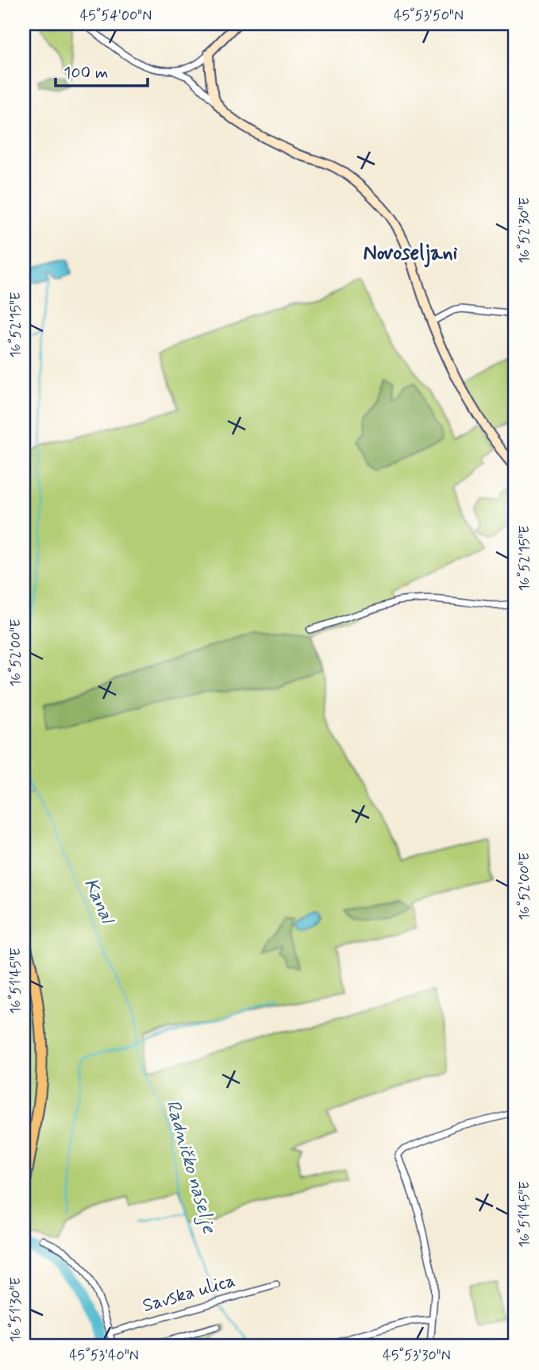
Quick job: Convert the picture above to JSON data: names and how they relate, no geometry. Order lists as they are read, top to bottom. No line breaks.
{"streets":{"street":["Savska ulica"]},"districts":["Novoseljani"],"water":["Kanal","Radničko naselje"],"scale_bar":"100 m","coordinates":["45°54'00\"N","45°53'50\"N","16°52'30\"E","16°52'15\"E","16°52'00\"E","16°51'45\"E","16°51'30\"E","45°53'40\"N","45°53'30\"N"]}
